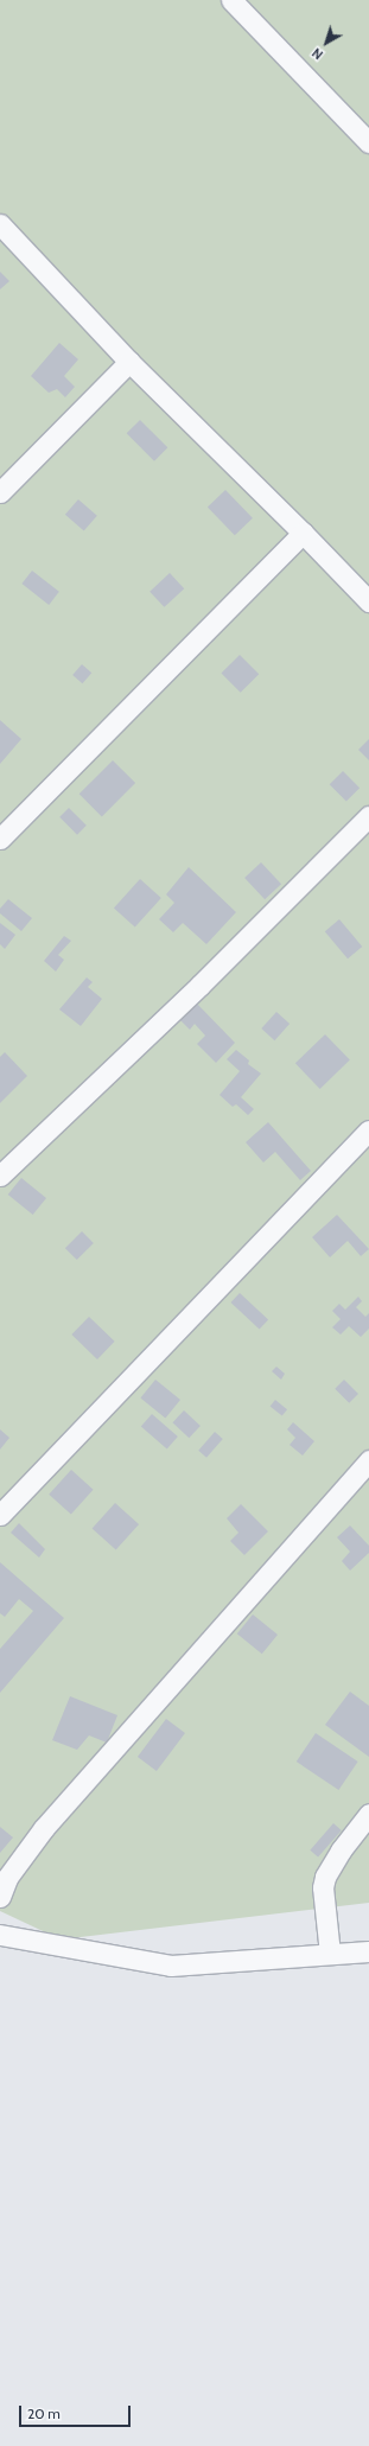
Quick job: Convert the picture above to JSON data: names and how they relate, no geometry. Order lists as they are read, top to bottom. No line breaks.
{"scale_bar":"20 m","north":"bottom left"}
